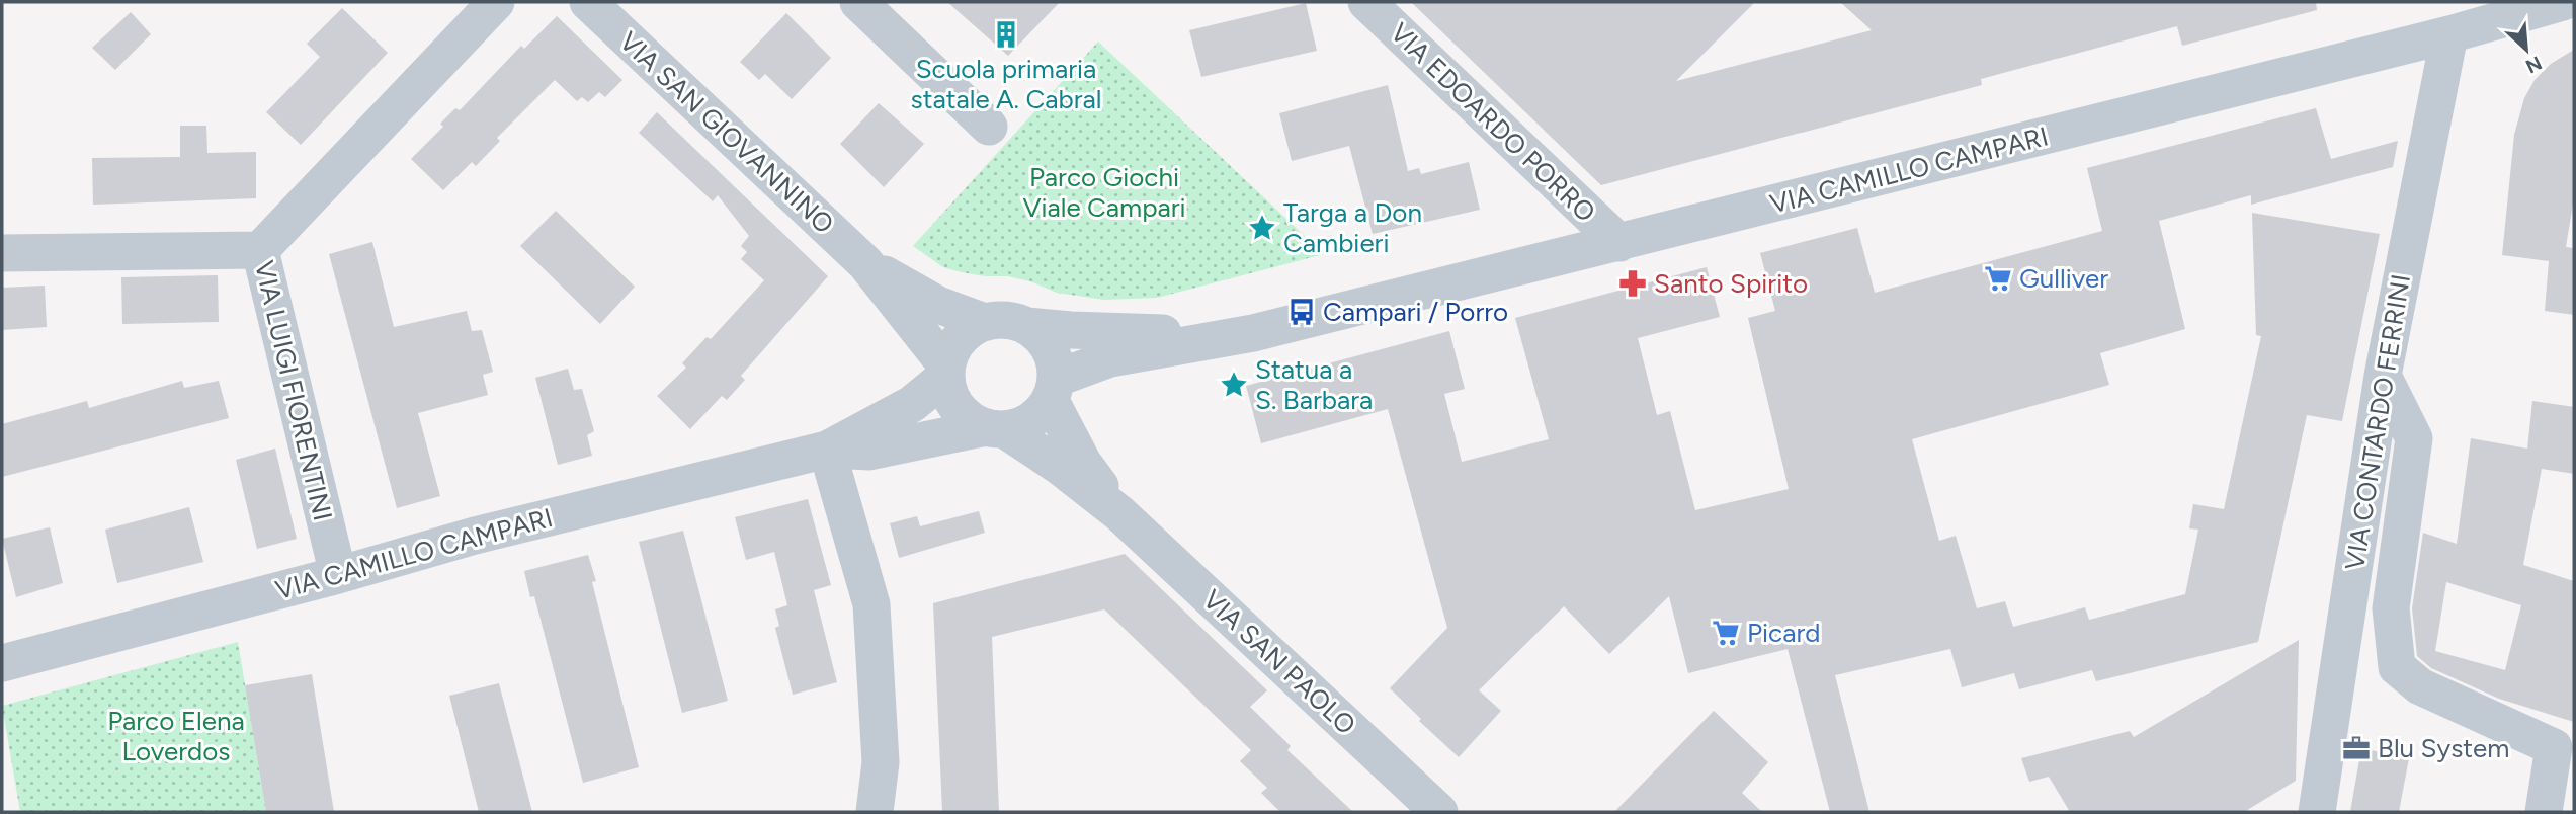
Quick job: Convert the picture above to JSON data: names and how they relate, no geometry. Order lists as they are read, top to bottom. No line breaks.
{"streets":{"street":["VIA EDOARDO PORRO","VIA SAN GIOVANNINO","VIA CAMILLO CAMPARI","VIA LUIGI FIORENTINI","VIA CONTARDO FERRINI","VIA SAN PAOLO"]},"crossings":[["VIA EDOARDO PORRO","VIA CAMILLO CAMPARI"],["VIA SAN GIOVANNINO","VIA CAMILLO CAMPARI"],["VIA SAN GIOVANNINO","VIA SAN PAOLO"],["VIA CAMILLO CAMPARI","VIA LUIGI FIORENTINI"],["VIA CAMILLO CAMPARI","VIA CONTARDO FERRINI"],["VIA CAMILLO CAMPARI","VIA SAN PAOLO"]],"parks":["Parco Giochi Viale Campari","Parco Elena Loverdos"],"places":{"building":["Scuola primaria statale A. Cabral"],"place":["Targa a Don Cambieri","Statua a S. Barbara"],"supermarket":["Gulliver","Picard"],"pharmacy":["Santo Spirito"],"bus stop":["Campari / Porro"],"office":["Blu System"]},"north":"bottom right"}
